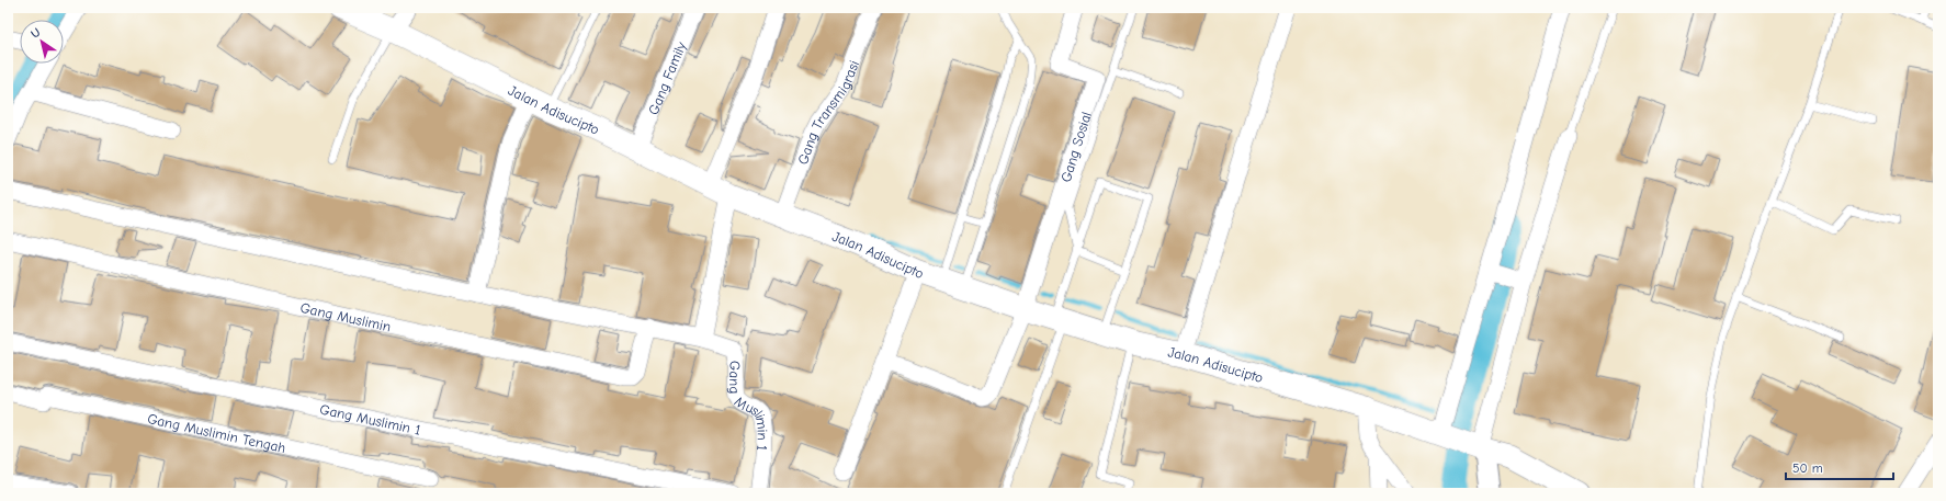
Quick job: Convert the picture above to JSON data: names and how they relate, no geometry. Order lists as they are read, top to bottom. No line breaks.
{"streets":{"main road":["Jalan Adisucipto"],"street":["Gang Family","Gang Transmigrasi","Gang Sosial","Gang Muslimin","Gang Muslimin 1","Gang Muslimin Tengah"]},"crossings":[["Gang Family","Jalan Adisucipto"],["Jalan Adisucipto","Gang Transmigrasi"],["Jalan Adisucipto","Gang Sosial"]],"scale_bar":"50 m","north":"top left"}
